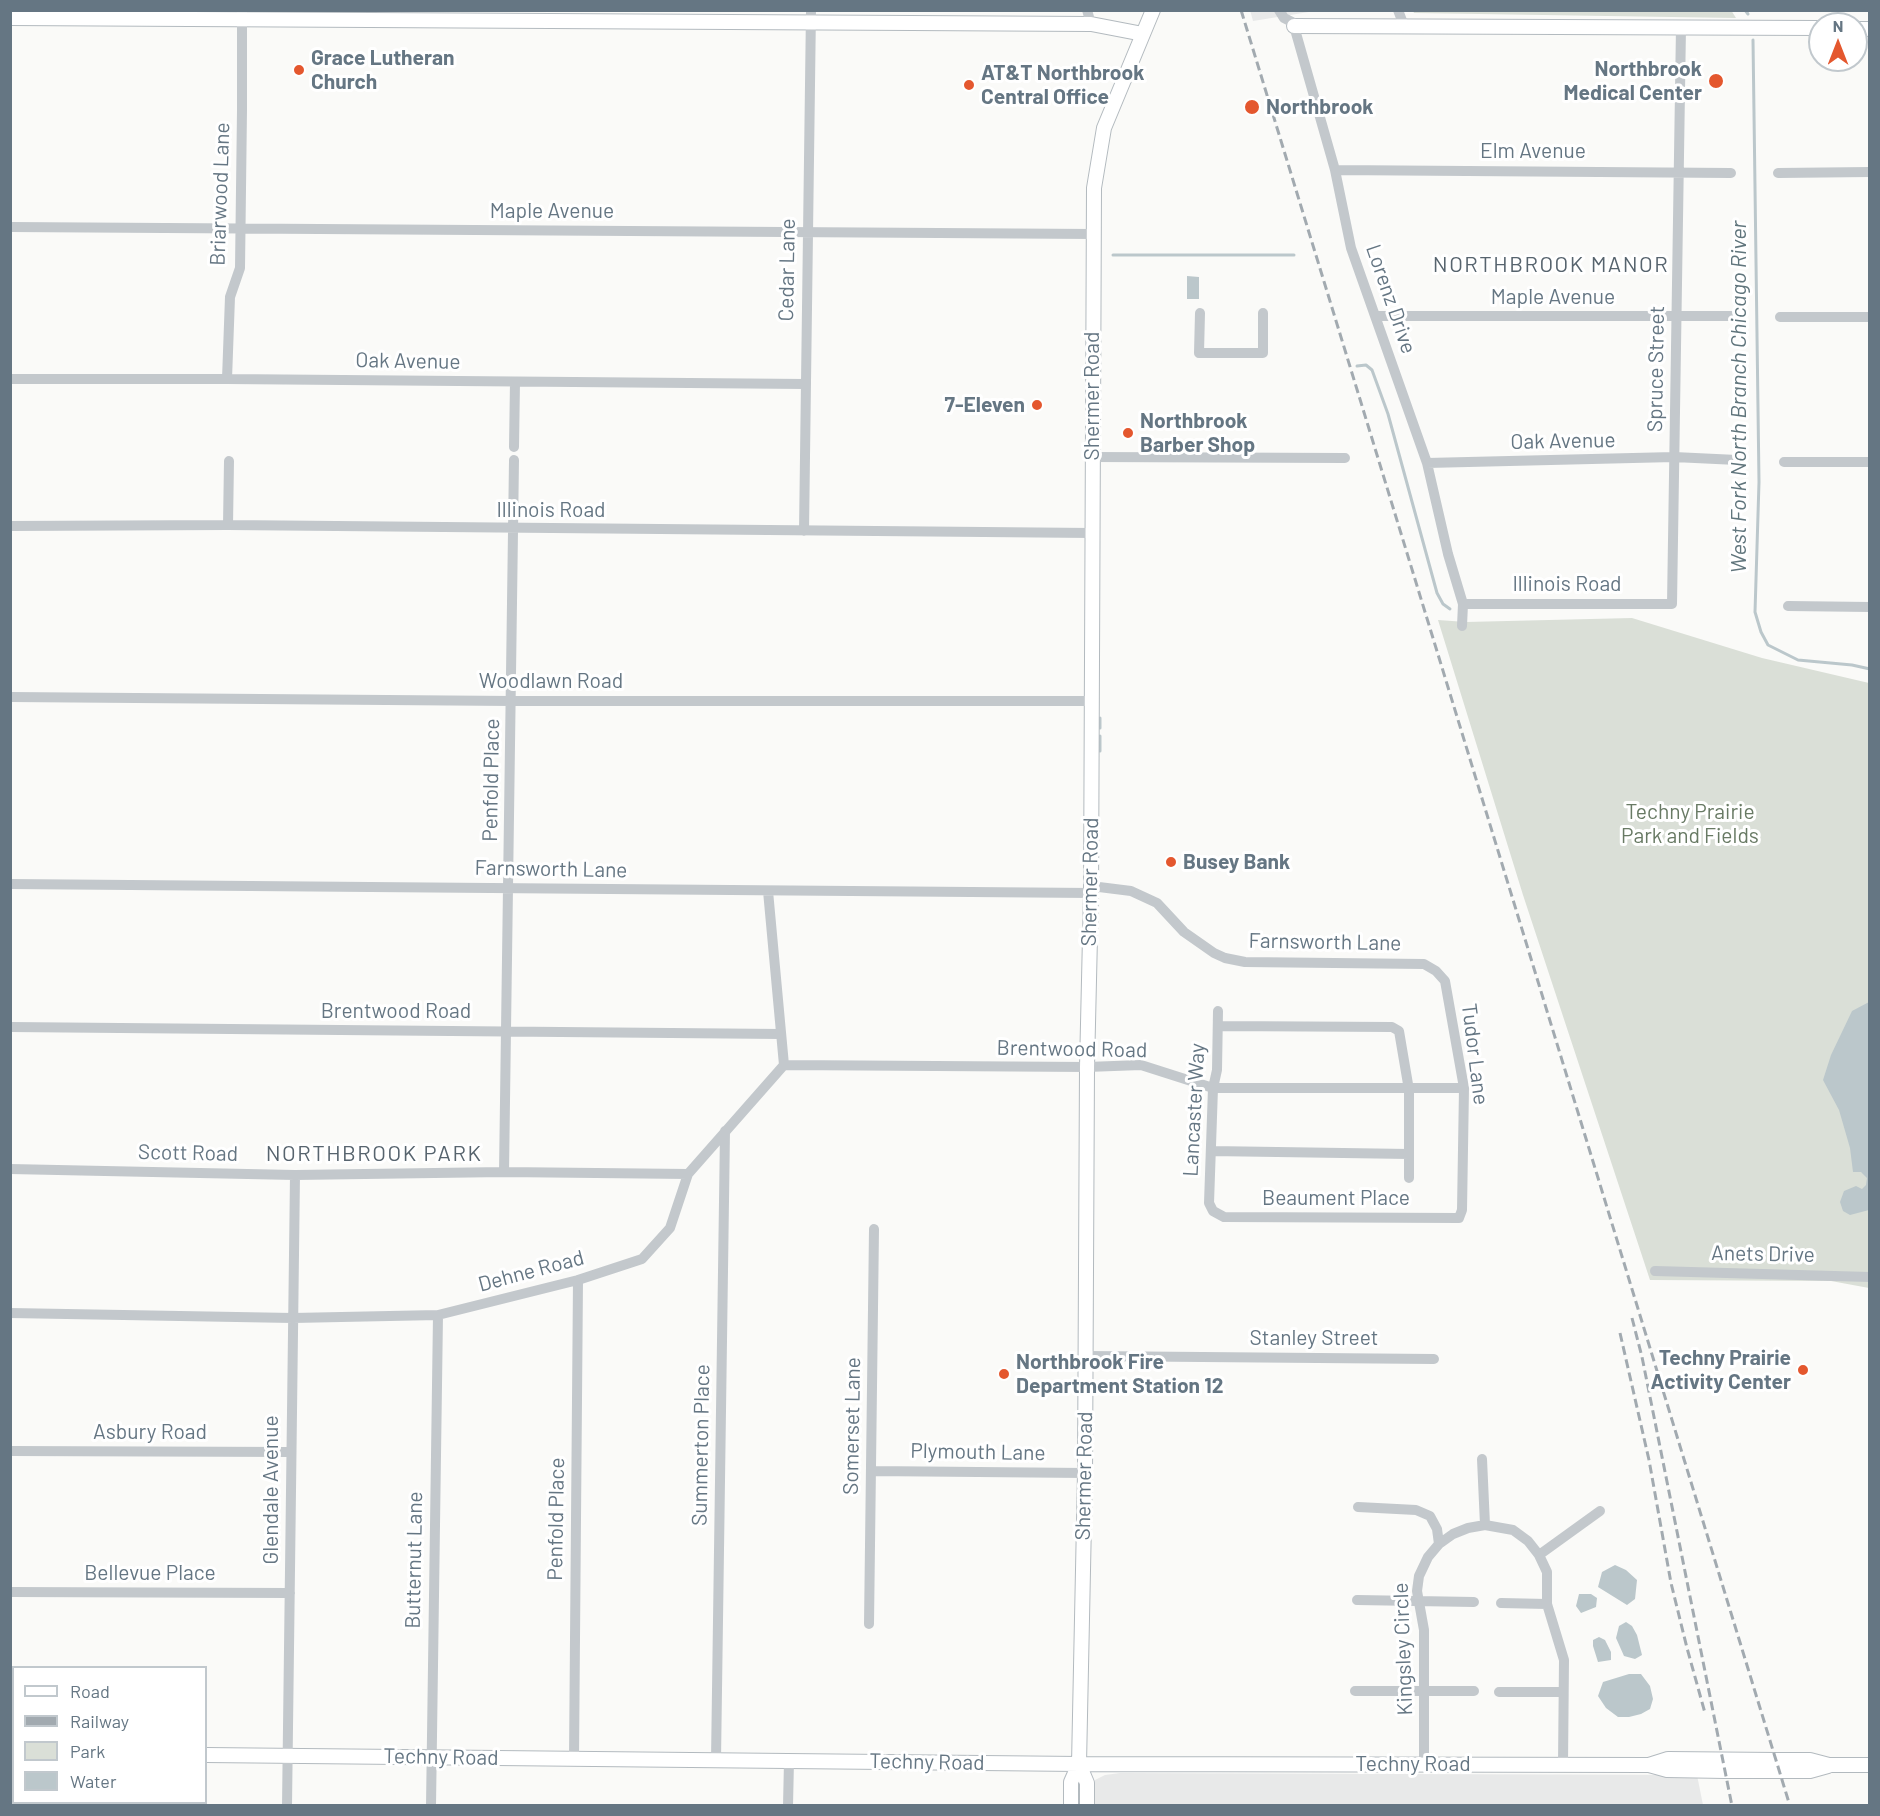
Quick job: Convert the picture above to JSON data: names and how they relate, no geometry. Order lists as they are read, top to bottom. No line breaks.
{"streets":{"main road":["Shermer Road","Techny Road"],"street":["Elm Avenue","Briarwood Lane","Maple Avenue","Cedar Lane","Lorenz Drive","Oak Avenue","Spruce Street","Illinois Road","Woodlawn Road","Penfold Place","Farnsworth Lane","Brentwood Road","Tudor Lane","Lancaster Way","Scott Road","Beaument Place","Anets Drive","Dehne Road","Stanley Street","Somerset Lane","Asbury Road","Summerton Place","Plymouth Lane","Glendale Avenue","Butternut Lane","Bellevue Place","Kingsley Circle"]},"crossings":[["Elm Avenue","Lorenz Drive"],["Elm Avenue","Spruce Street"],["Briarwood Lane","Maple Avenue"],["Briarwood Lane","Oak Avenue"],["Maple Avenue","Cedar Lane"],["Maple Avenue","Lorenz Drive"],["Maple Avenue","Spruce Street"],["Maple Avenue","Shermer Road"],["Cedar Lane","Oak Avenue"],["Cedar Lane","Illinois Road"],["Lorenz Drive","Oak Avenue"],["Lorenz Drive","Illinois Road"],["Oak Avenue","Spruce Street"],["Spruce Street","Illinois Road"],["Shermer Road","Illinois Road"],["Shermer Road","Woodlawn Road"],["Shermer Road","Farnsworth Lane"],["Shermer Road","Brentwood Road"],["Shermer Road","Stanley Street"],["Shermer Road","Plymouth Lane"],["Shermer Road","Techny Road"],["Illinois Road","Penfold Place"],["Woodlawn Road","Penfold Place"],["Penfold Place","Farnsworth Lane"],["Penfold Place","Brentwood Road"],["Penfold Place","Scott Road"],["Penfold Place","Dehne Road"],["Penfold Place","Techny Road"],["Farnsworth Lane","Tudor Lane"],["Brentwood Road","Tudor Lane"],["Brentwood Road","Lancaster Way"],["Brentwood Road","Dehne Road"],["Tudor Lane","Beaument Place"],["Lancaster Way","Beaument Place"],["Scott Road","Dehne Road"],["Scott Road","Glendale Avenue"],["Dehne Road","Summerton Place"],["Dehne Road","Glendale Avenue"],["Dehne Road","Butternut Lane"],["Somerset Lane","Plymouth Lane"],["Asbury Road","Glendale Avenue"],["Summerton Place","Techny Road"],["Glendale Avenue","Bellevue Place"],["Glendale Avenue","Techny Road"],["Butternut Lane","Techny Road"],["Kingsley Circle","Techny Road"]],"districts":["NORTHBROOK MANOR","NORTHBROOK PARK"],"water":["West Fork North Branch Chicago River"],"parks":["Techny Prairie Park and Fields"],"places":["Grace Lutheran Church","Northbrook Medical Center","AT&T Northbrook Central Office","Northbrook","7-Eleven","Northbrook Barber Shop","Busey Bank","Techny Prairie Activity Center","Northbrook Fire Department Station 12"],"legend":["Road","Railway","Park","Water"],"north":"top"}
